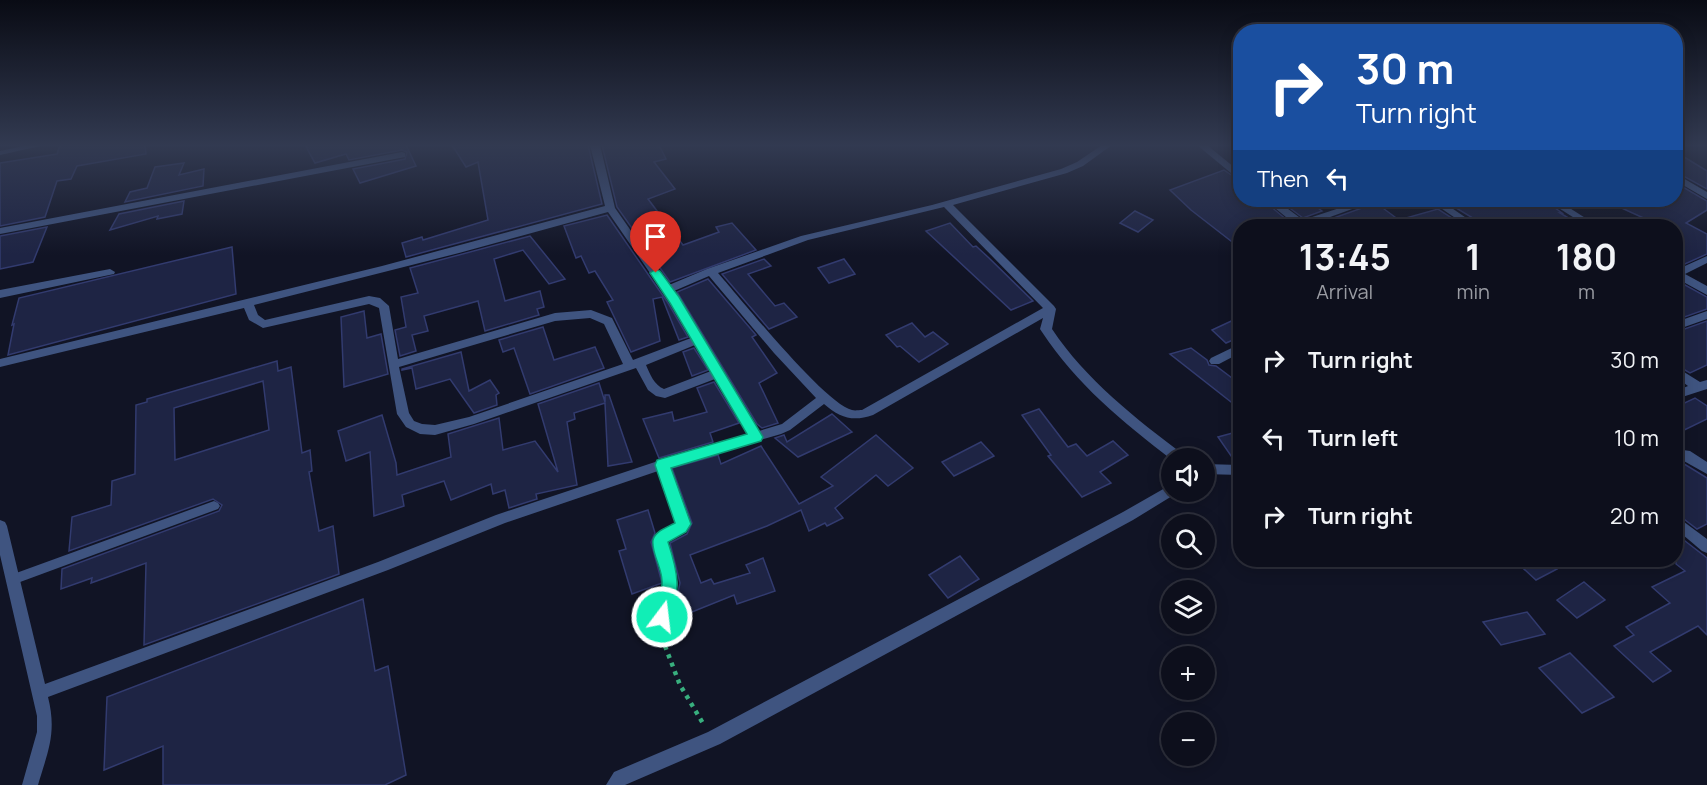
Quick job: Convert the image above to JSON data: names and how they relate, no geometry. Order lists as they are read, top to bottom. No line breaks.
{"page":{"turn":["30 m","Turn right"],"then":"Then","eta":["13:45","Arrival","1","min","180","m"],"list":[{"name":"Turn right","value":"30 m"},{"name":"Turn left","value":"10 m"},{"name":"Turn right","value":"20 m"}],"map_buttons":["+","−"]}}
